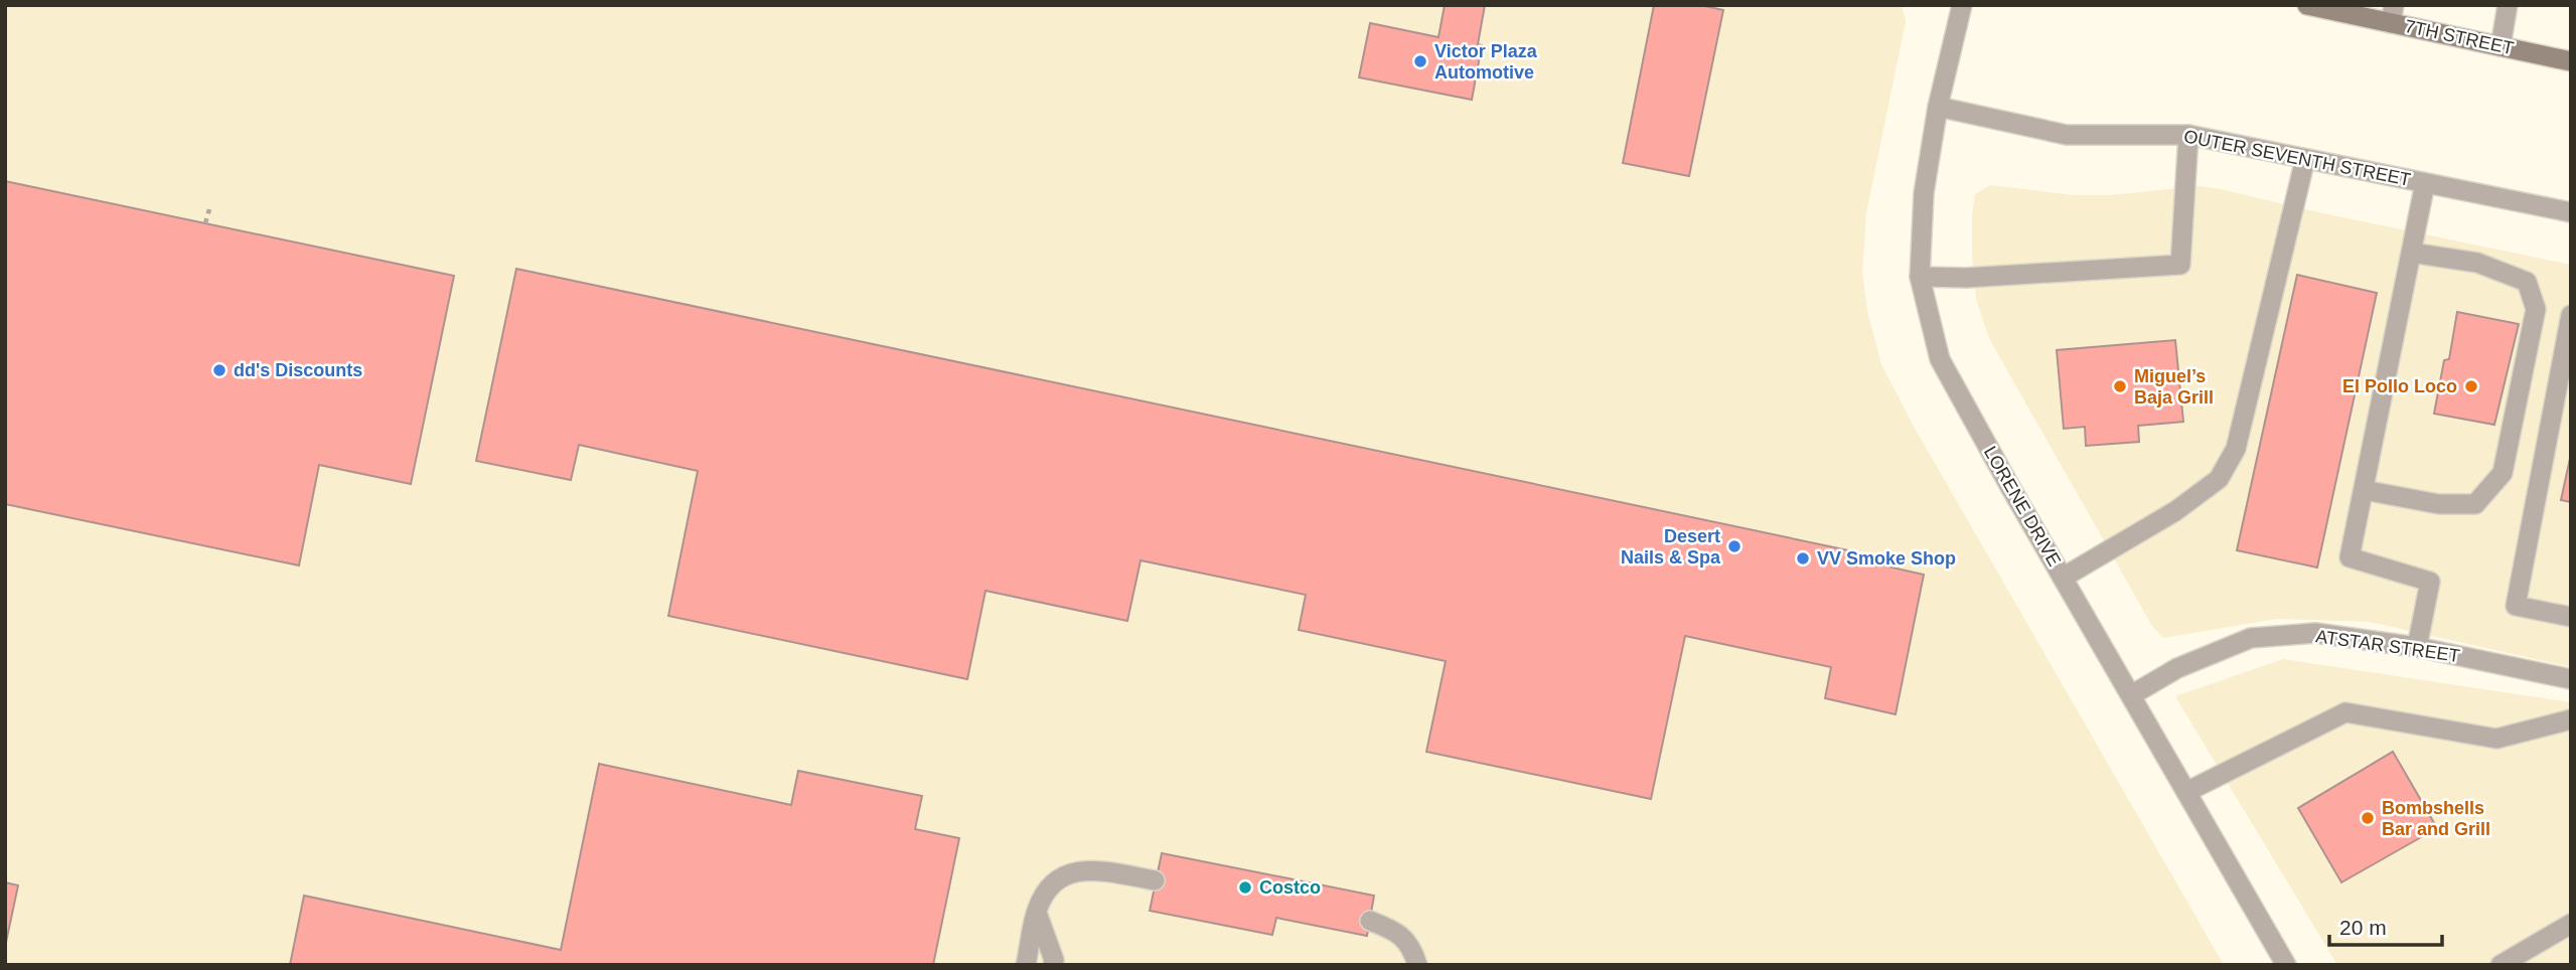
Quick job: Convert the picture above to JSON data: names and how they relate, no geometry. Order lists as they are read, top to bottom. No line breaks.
{"streets":{"main road":["7TH STREET"],"street":["OUTER SEVENTH STREET","LORENE DRIVE","ATSTAR STREET"]},"crossings":[["OUTER SEVENTH STREET","LORENE DRIVE"],["LORENE DRIVE","ATSTAR STREET"]],"places":["Victor Plaza Automotive","dd's Discounts","Miguel’s Baja Grill","El Pollo Loco","Desert Nails & Spa","VV Smoke Shop","Bombshells Bar and Grill","Costco"],"scale_bar":"20 m"}
